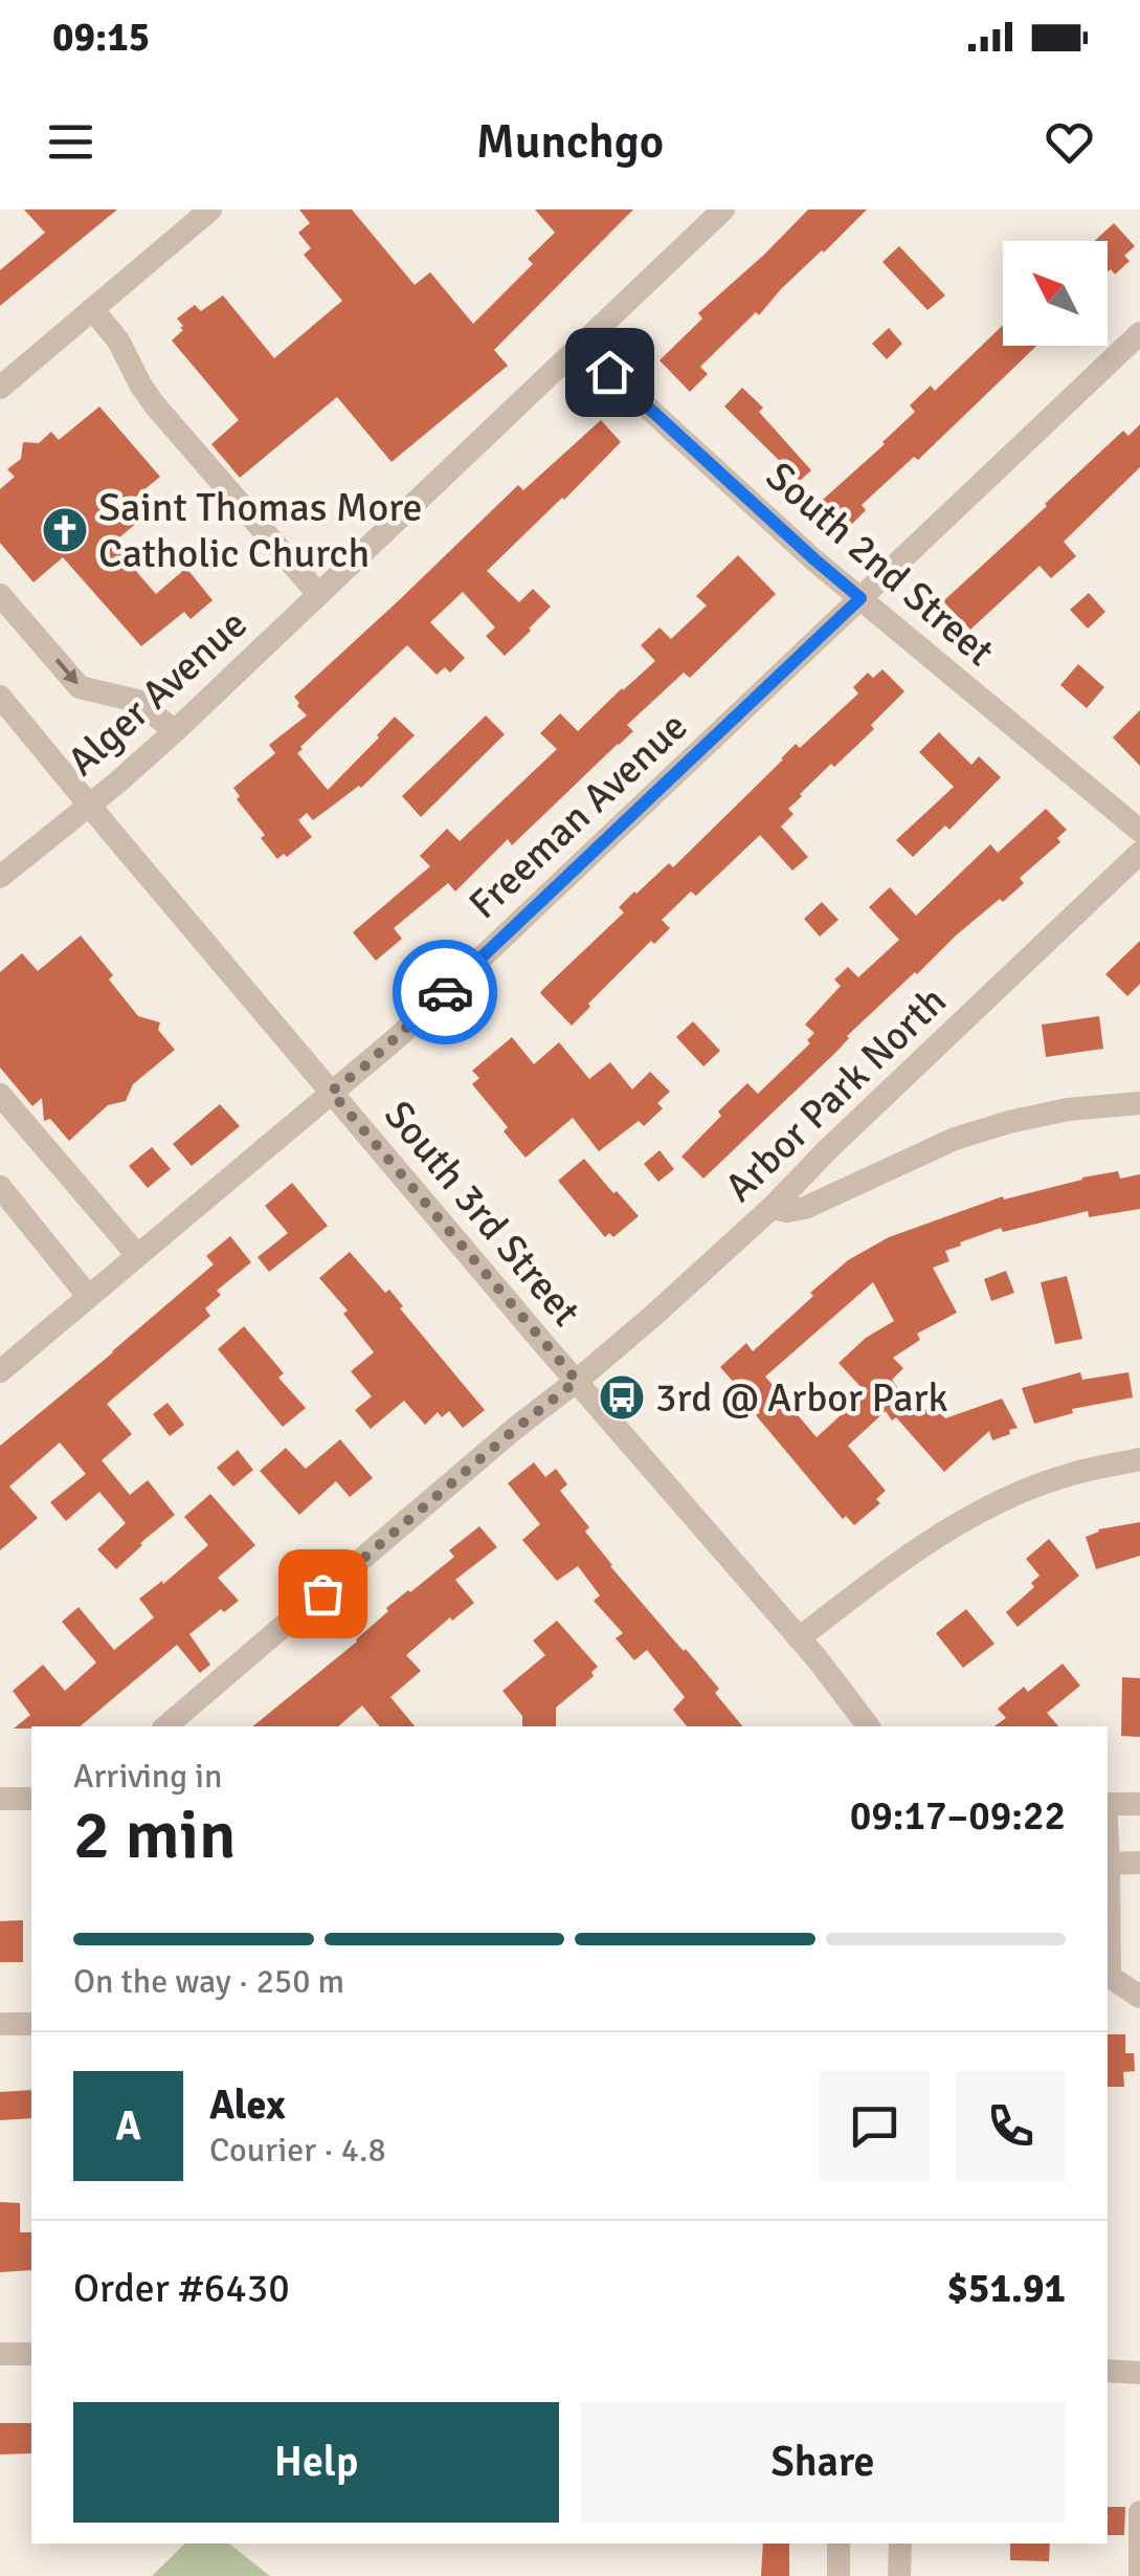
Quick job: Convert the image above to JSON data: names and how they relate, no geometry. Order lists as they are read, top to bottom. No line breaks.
{"streets":{"street":["South 2nd Street","Alger Avenue","Freeman Avenue","Arbor Park North","South 3rd Street"]},"crossings":[["South 2nd Street","Alger Avenue"],["South 2nd Street","Freeman Avenue"],["Alger Avenue","South 3rd Street"],["Freeman Avenue","South 3rd Street"],["Arbor Park North","South 3rd Street"]],"places":{"church":["Saint Thomas More Catholic Church"],"bus stop":["3rd @ Arbor Park"]},"north":"top left","page":{"status":"09:15","header":"Munchgo","heading":["2 min","Arriving in","09:17–09:22"],"panel":["Alex","Courier · 4.8","Order #6430","$51.91"],"bar":"On the way · 250 m","round":"A","buttons":["Help","Share"]}}
